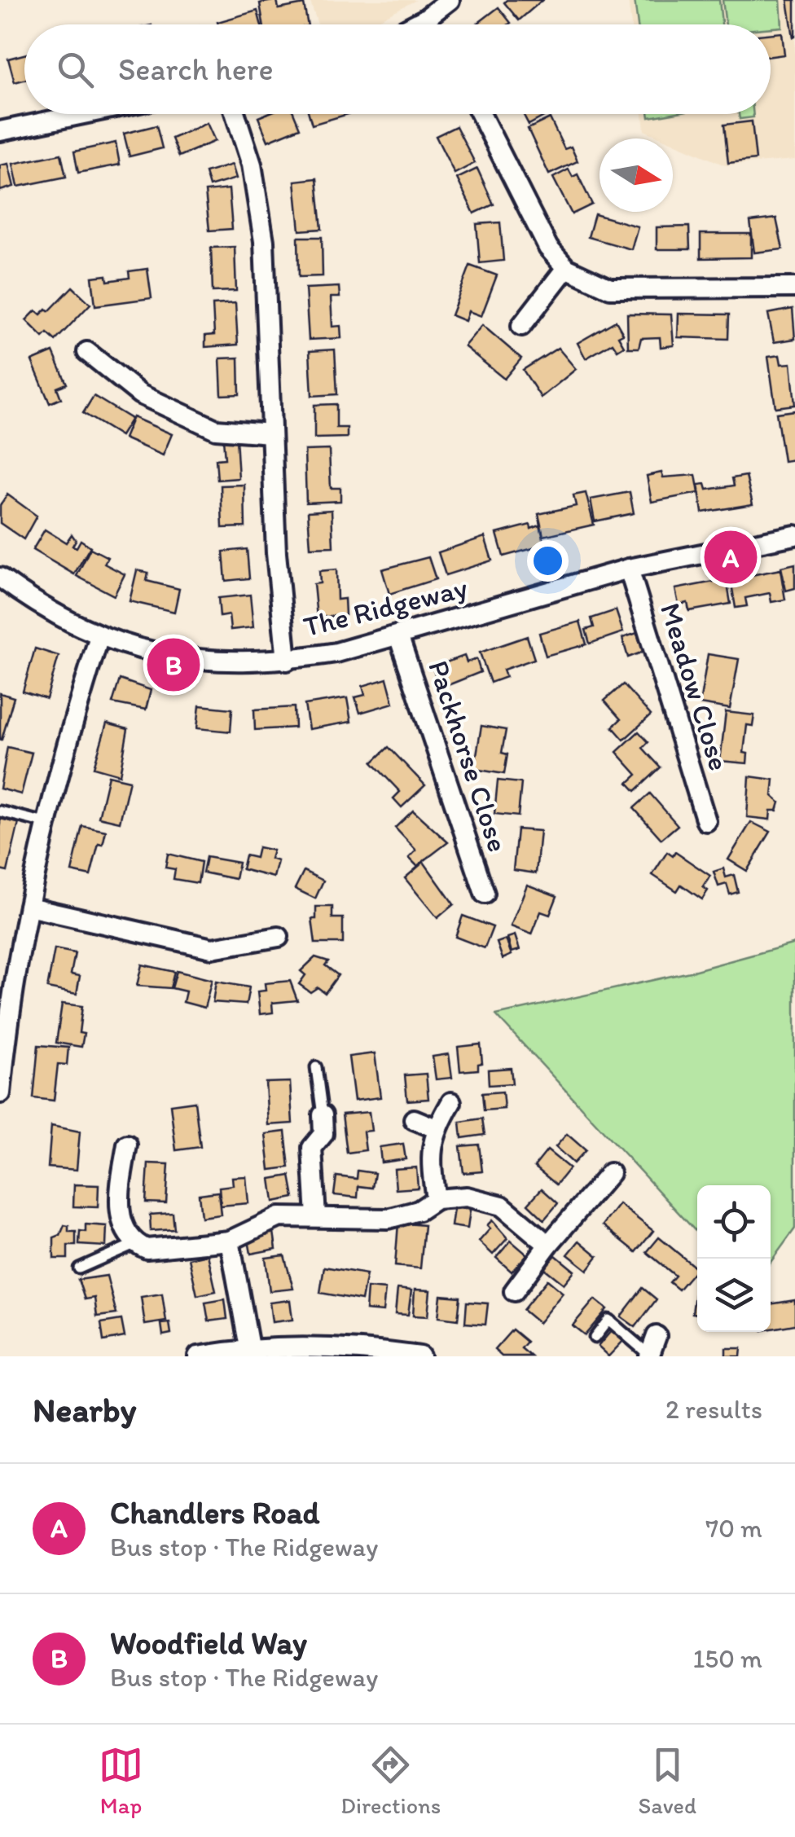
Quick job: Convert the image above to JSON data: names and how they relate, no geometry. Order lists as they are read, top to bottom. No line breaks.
{"streets":{"street":["The Ridgeway","Meadow Close","Packhorse Close"]},"crossings":[["The Ridgeway","Meadow Close"],["The Ridgeway","Packhorse Close"]],"north":"right","page":{"search":"Search here","pins":["A","B"],"heading":["Nearby","2 results"],"list":[{"mark":"A","name":"Chandlers Road","note":"Bus stop · The Ridgeway","value":"70 m"},{"mark":"B","name":"Woodfield Way","note":"Bus stop · The Ridgeway","value":"150 m"}],"nav":["Map","Directions","Saved"]}}
